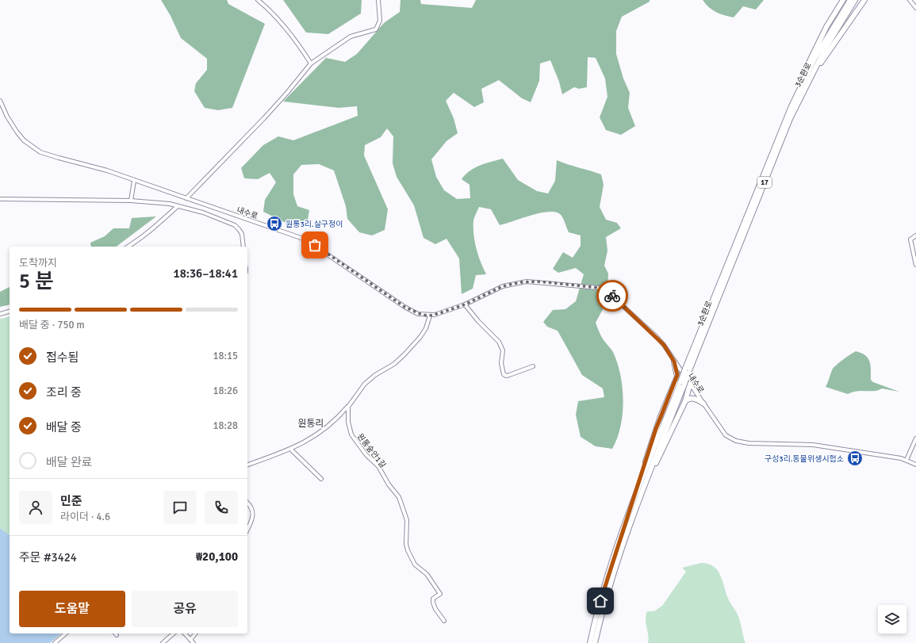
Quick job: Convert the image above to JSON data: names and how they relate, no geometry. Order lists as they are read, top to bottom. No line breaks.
{"streets":{"highway":["3순환로","17"],"street":["내수로","원통숲안1길"]},"crossings":[["3순환로","내수로"]],"districts":["원통리"],"places":{"bus stop":["원통3리.살구정이","구성3리.동물위생시험소"]},"page":{"heading":["5 분","도착까지","18:36–18:41"],"panel":["민준","라이더 · 4.6","주문 #3424","₩20,100"],"bar":"배달 중 · 750 m","list":[["접수됨","18:15"],["조리 중","18:26"],["배달 중","18:28"],"배달 완료"],"buttons":["도움말","공유"]}}
